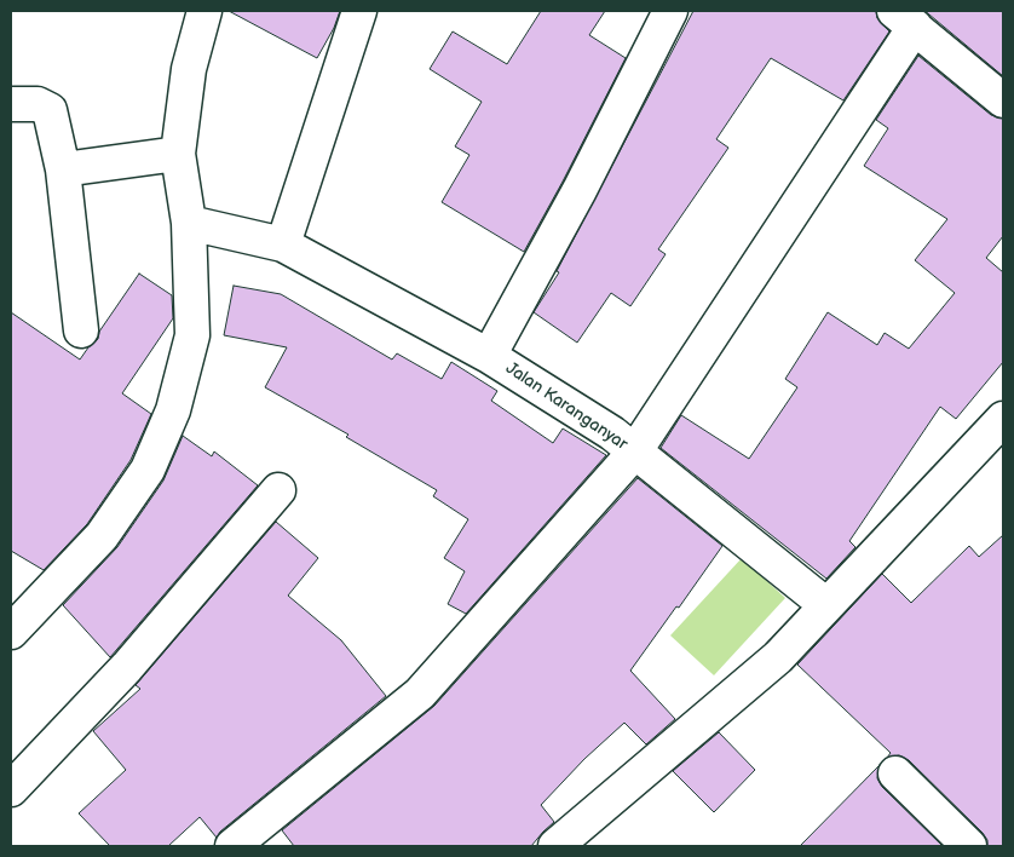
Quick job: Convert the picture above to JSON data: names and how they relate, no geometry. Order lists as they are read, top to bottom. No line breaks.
{"streets":{"street":["Jalan Karanganyar"]}}
